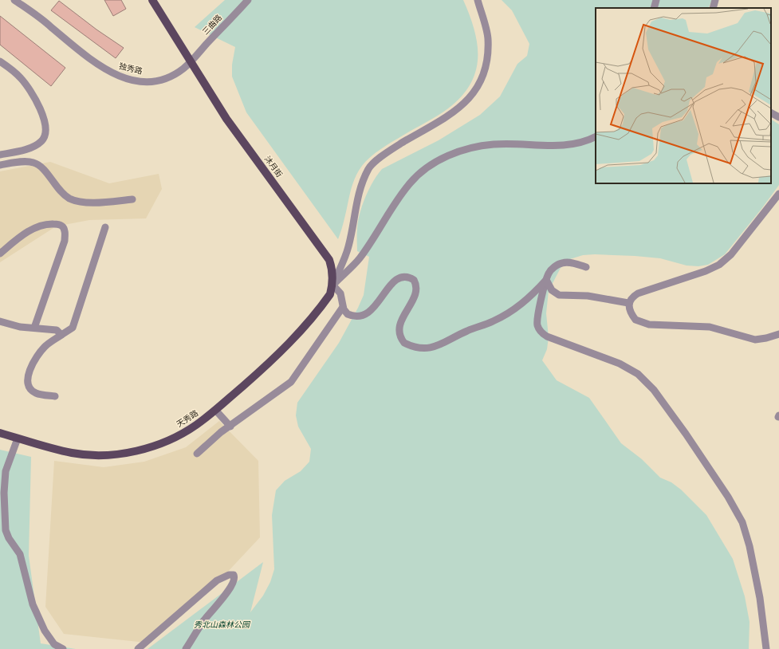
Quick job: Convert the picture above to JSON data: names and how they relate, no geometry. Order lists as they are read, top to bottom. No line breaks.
{"streets":{"main road":["沐月街","天秀路"],"street":["三曲路","独秀路"]},"crossings":[["三曲路","独秀路"],["三曲路","沐月街"],["独秀路","沐月街"],["沐月街","天秀路"]],"parks":["秀北山森林公园"]}
